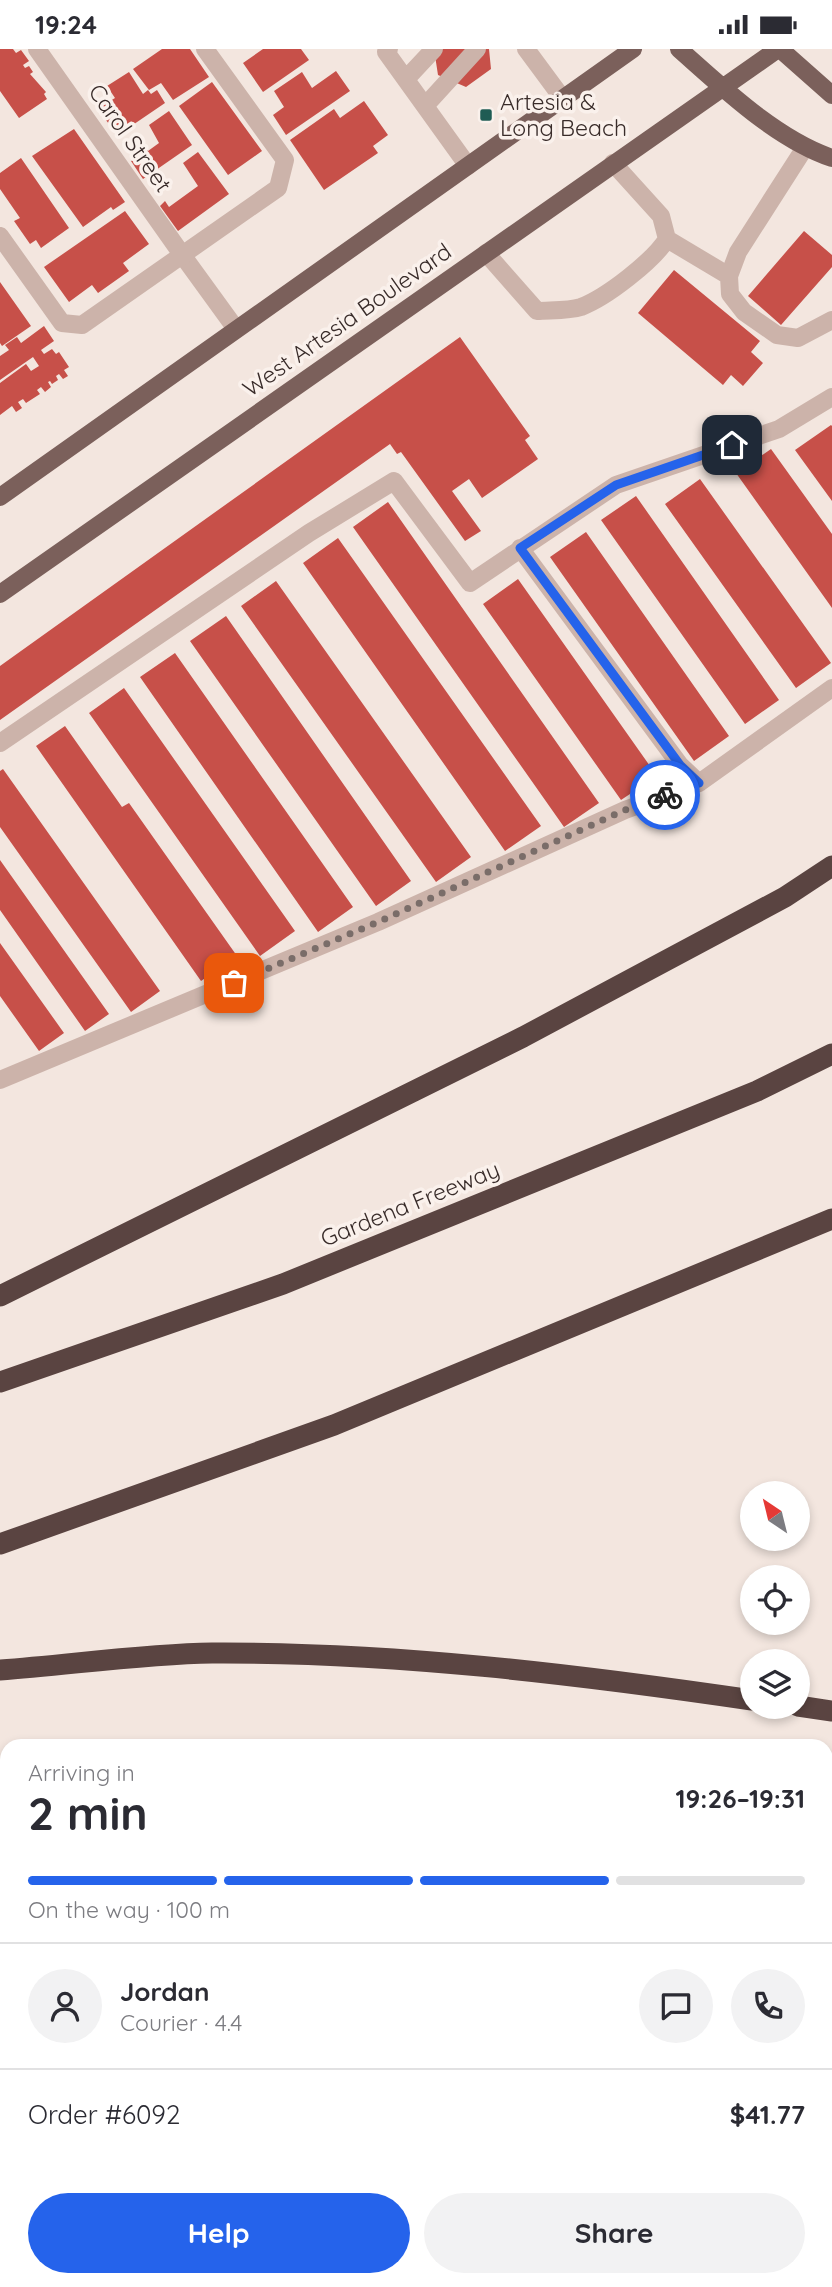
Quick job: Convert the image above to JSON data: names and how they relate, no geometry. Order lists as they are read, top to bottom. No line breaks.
{"streets":{"highway":["Gardena Freeway"],"main road":["West Artesia Boulevard"],"street":["Carol Street"]},"places":{"transit":["Artesia & Long Beach"]},"north":"top left","page":{"status":"19:24","heading":["2 min","Arriving in","19:26–19:31"],"panel":["Jordan","Courier · 4.4","Order #6092","$41.77"],"bar":"On the way · 100 m","buttons":["Help","Share"]}}
